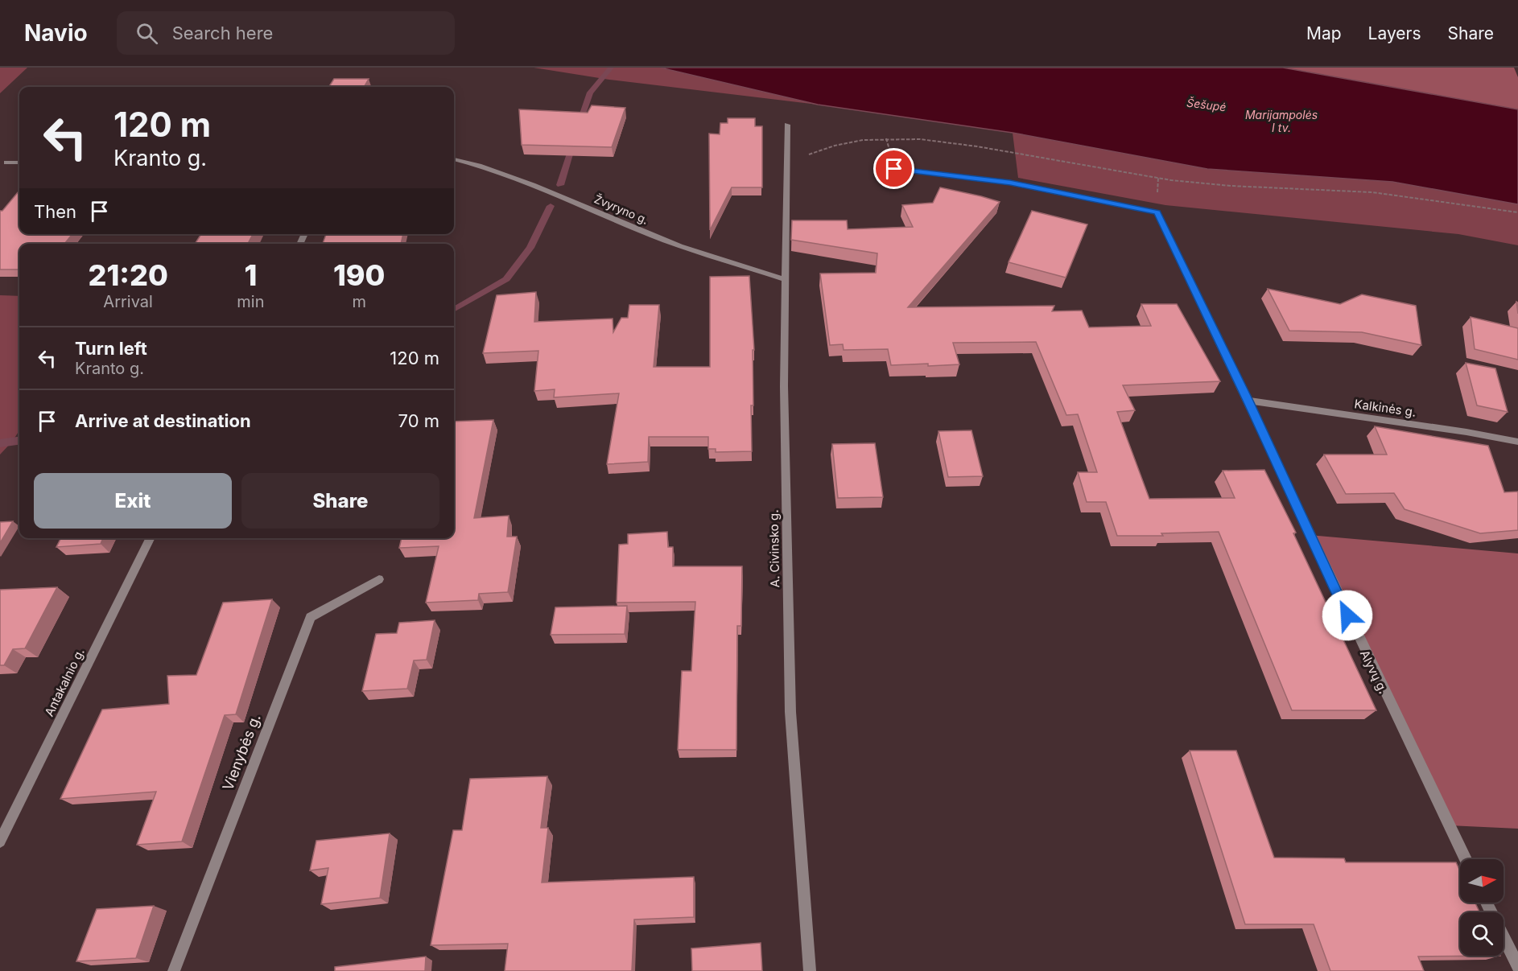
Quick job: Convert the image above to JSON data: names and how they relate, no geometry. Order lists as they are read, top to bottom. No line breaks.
{"streets":{"street":["Žvyryno g.","Kalkinės g.","A. Civinsko g.","Alyvų g.","Antakalnio g.","Vienybės g."]},"crossings":[["Žvyryno g.","A. Civinsko g."],["Kalkinės g.","Alyvų g."]],"water":["Šešupė","Marijampolės I tv."],"north":"right","page":{"header":"Navio","search":"Search here","nav":["Map","Layers","Share"],"turn":["120 m","Kranto g."],"then":"Then","eta":["21:20","Arrival","1","min","190","m"],"list":[{"name":"Turn left","note":"Kranto g.","value":"120 m"},{"name":"Arrive at destination","value":"70 m"}],"buttons":["Exit","Share"]}}
